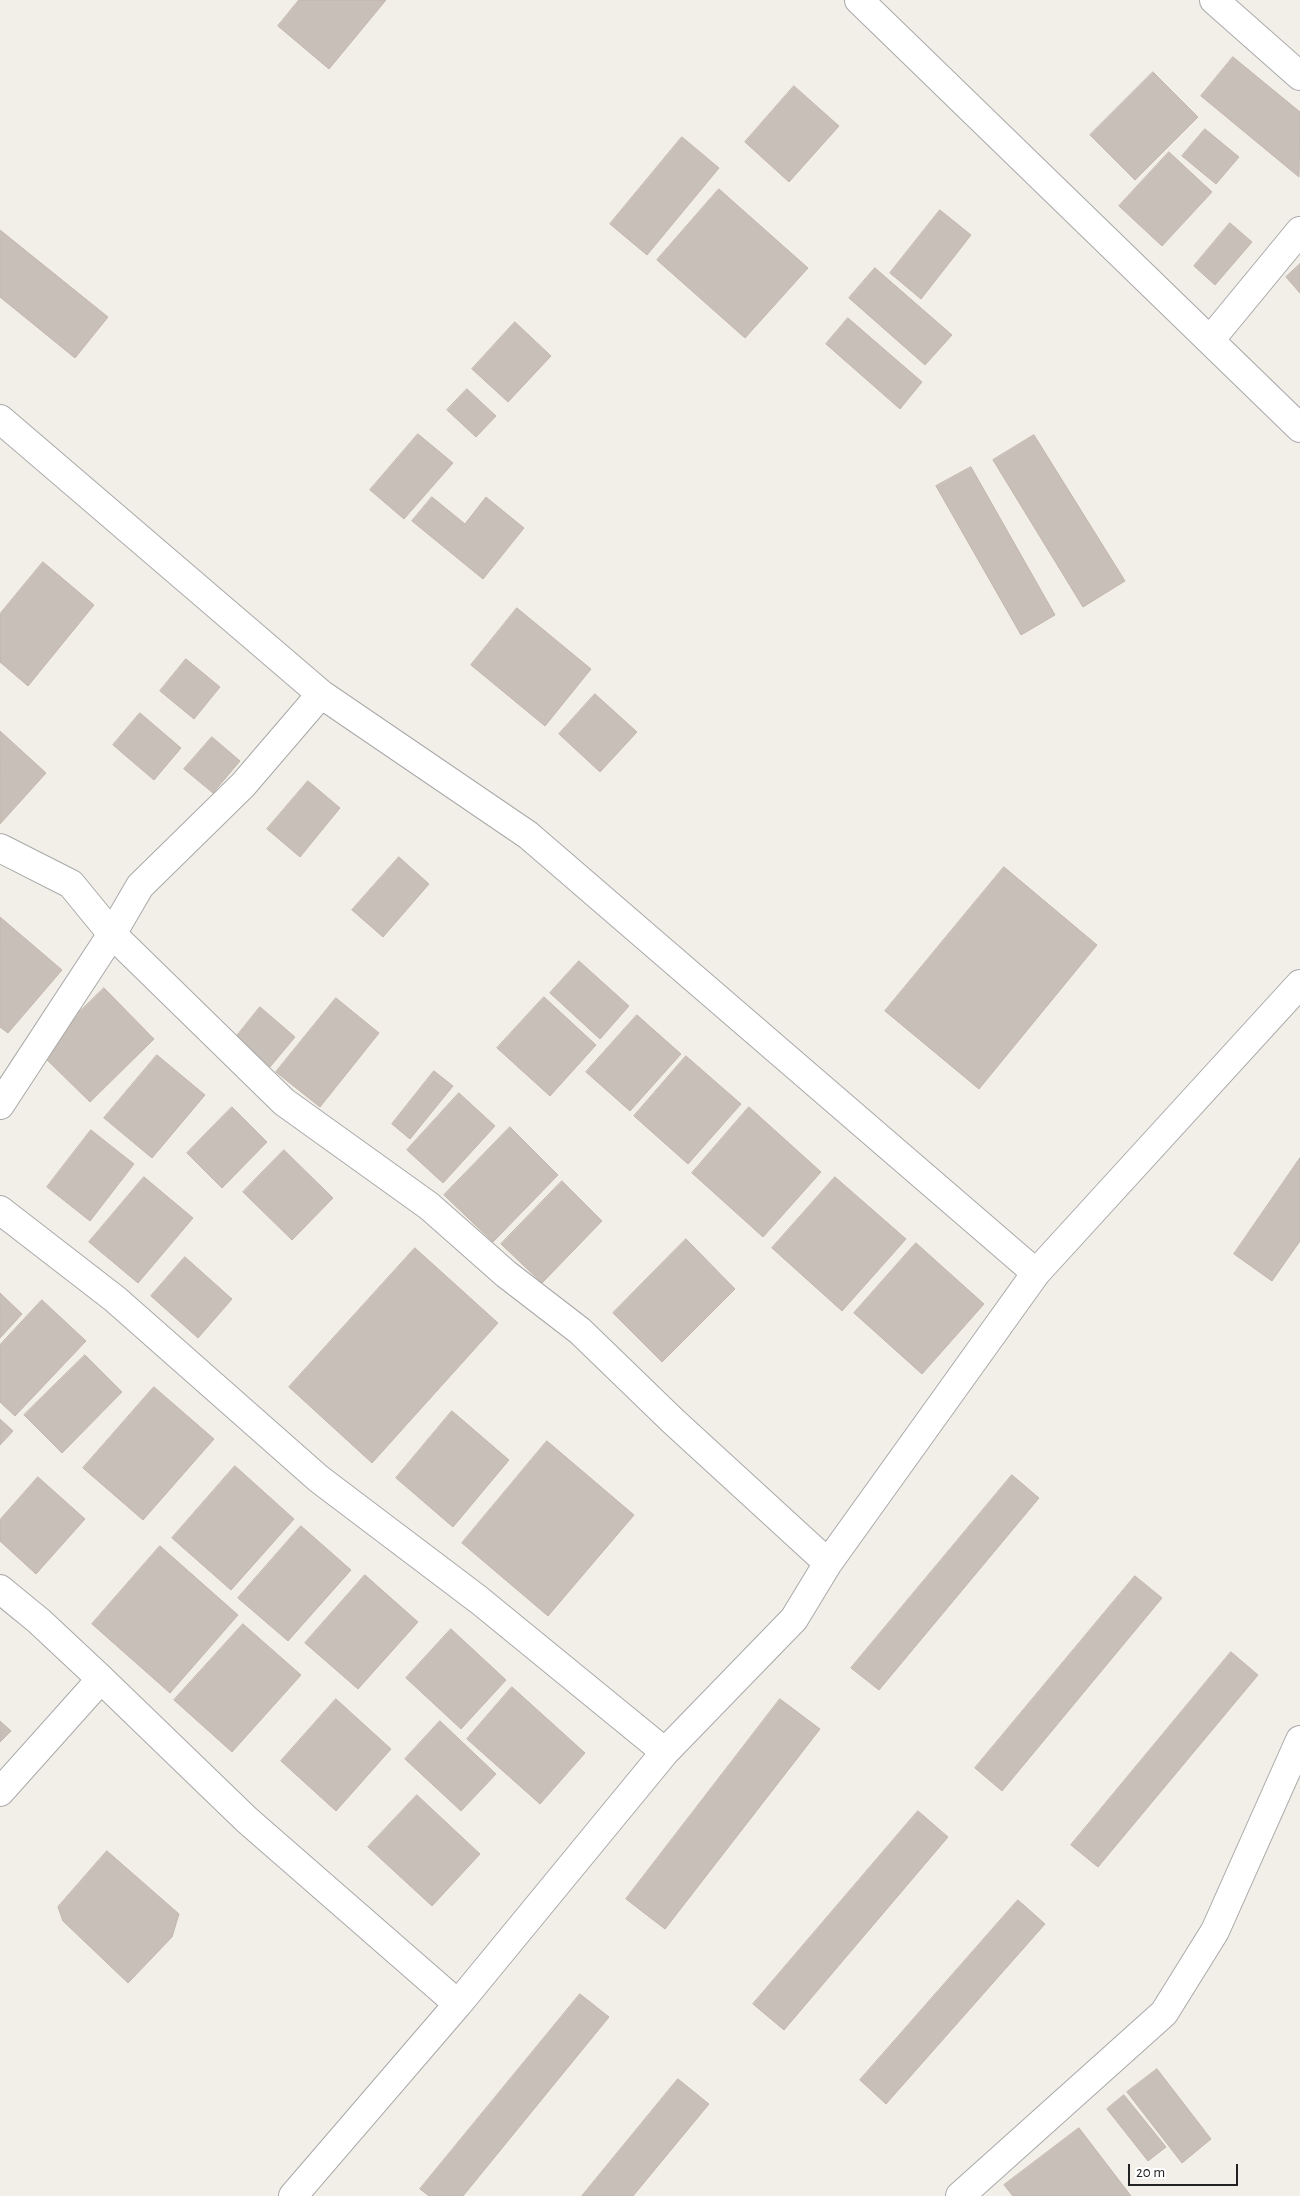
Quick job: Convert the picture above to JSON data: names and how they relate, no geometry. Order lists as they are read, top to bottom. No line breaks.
{"scale_bar":"20 m"}
